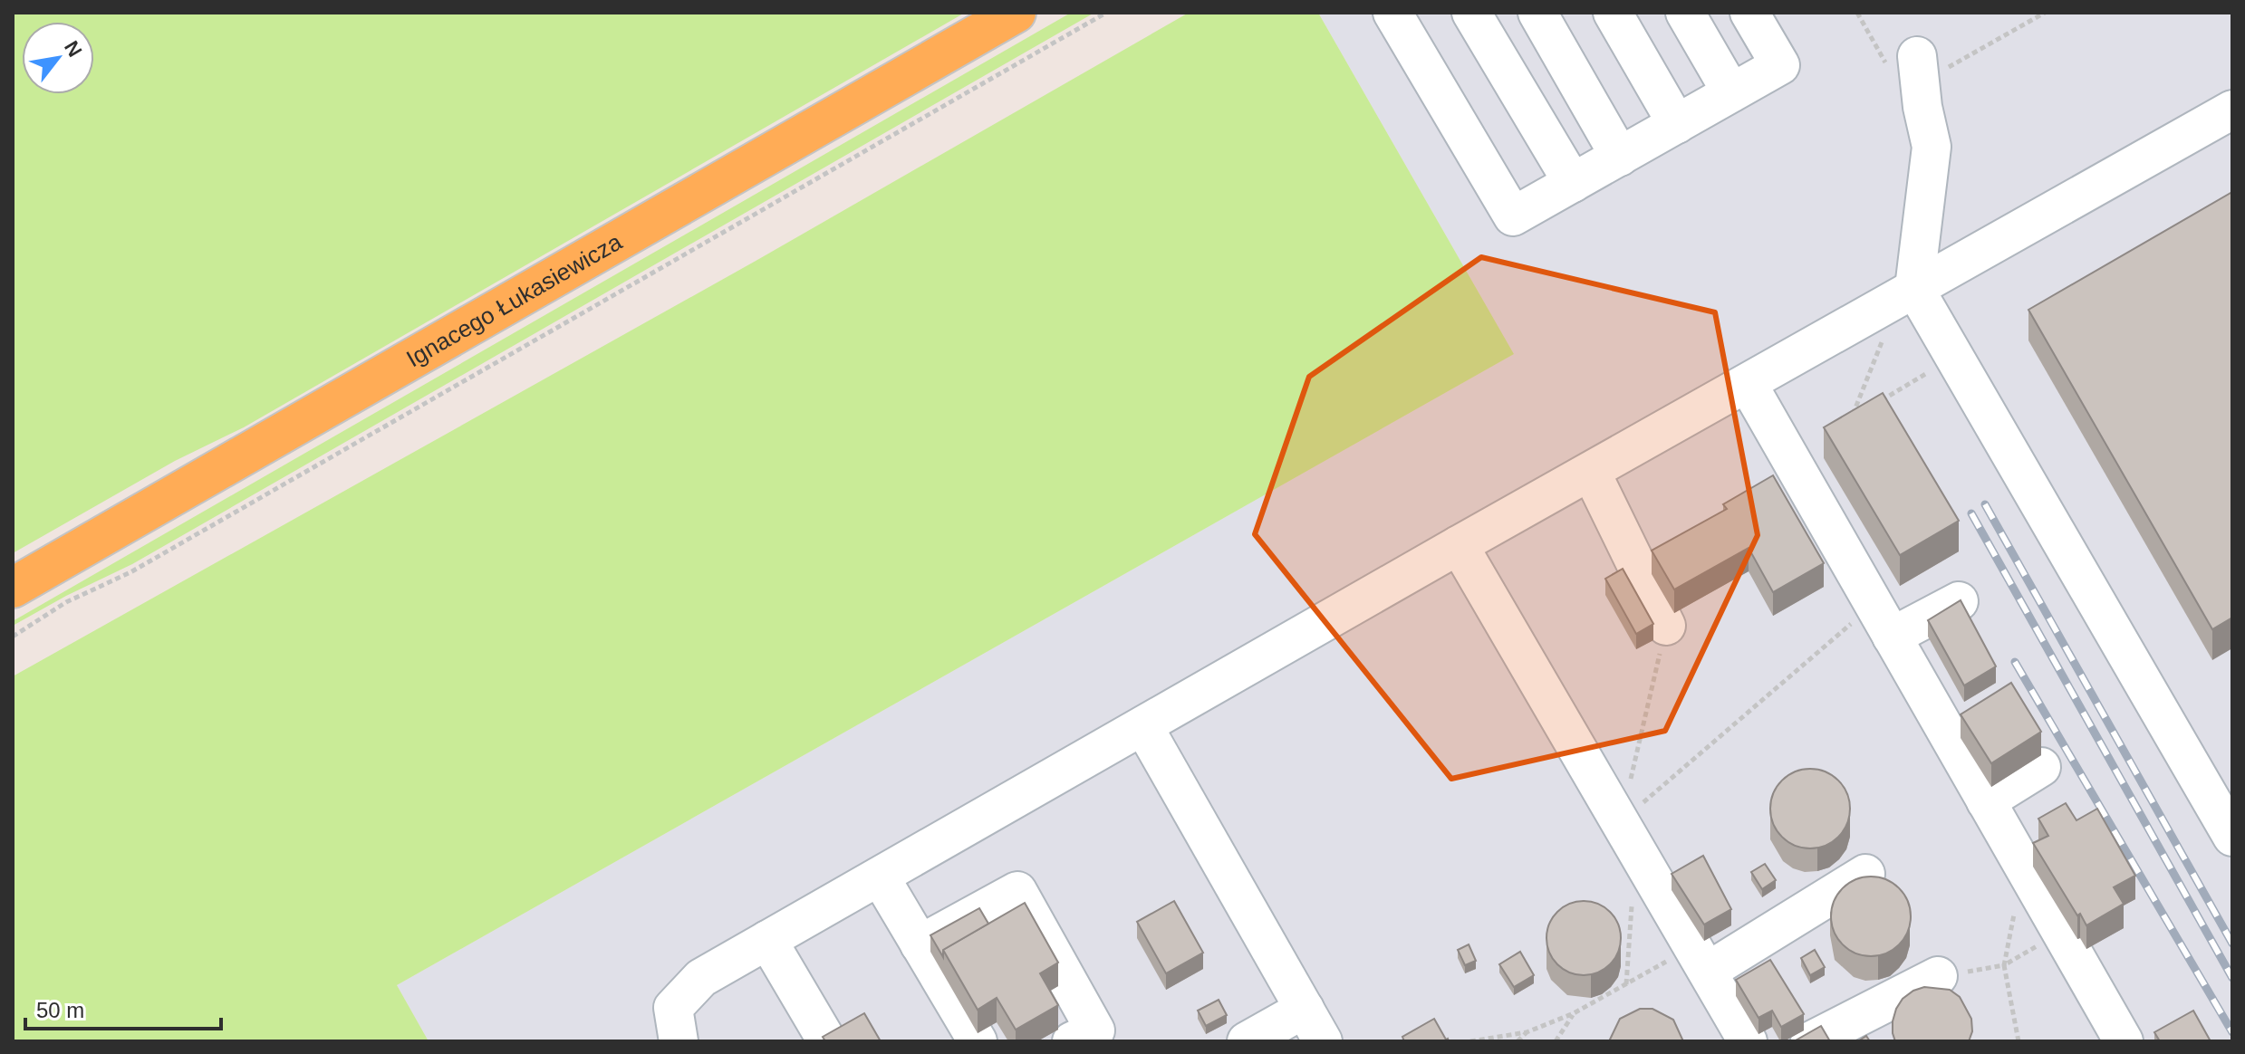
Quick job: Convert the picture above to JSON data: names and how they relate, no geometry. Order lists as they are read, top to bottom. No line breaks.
{"streets":{"main road":["Ignacego Łukasiewicza"]},"scale_bar":"50 m","north":"top right"}
